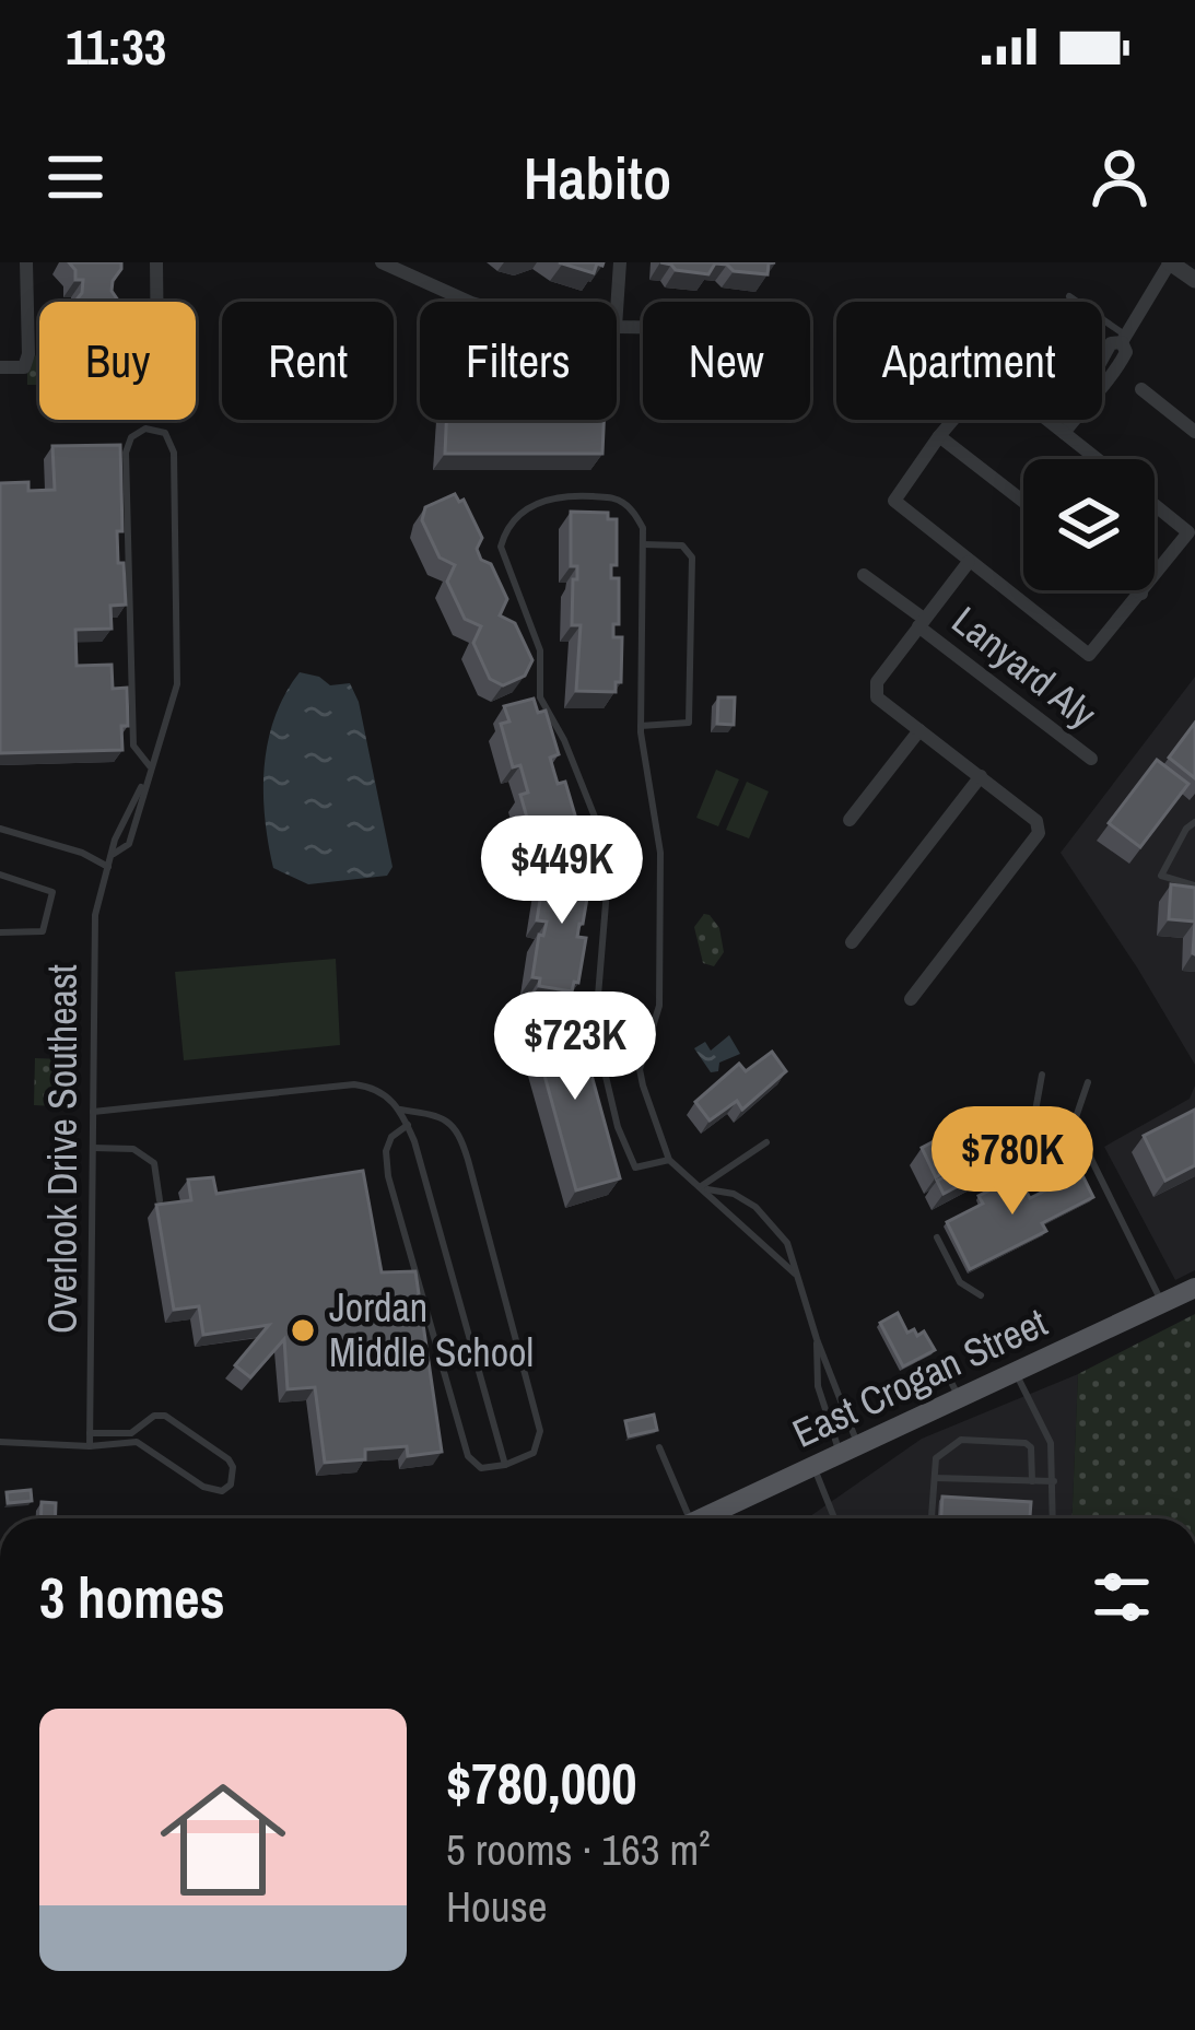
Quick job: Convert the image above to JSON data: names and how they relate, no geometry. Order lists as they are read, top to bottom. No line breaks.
{"streets":{"main road":["East Crogan Street"],"street":["Lanyard Aly"],"lane":["Overlook Drive Southeast"]},"places":["Jordan Middle School"],"page":{"status":"11:33","header":"Habito","chip":["Buy","Rent","Filters","New","Apartment"],"price":["$449K","$723K","$780K"],"heading":"3 homes","list":[{"name":"$780,000","note":"5 rooms · 163 m² · House"}]}}
